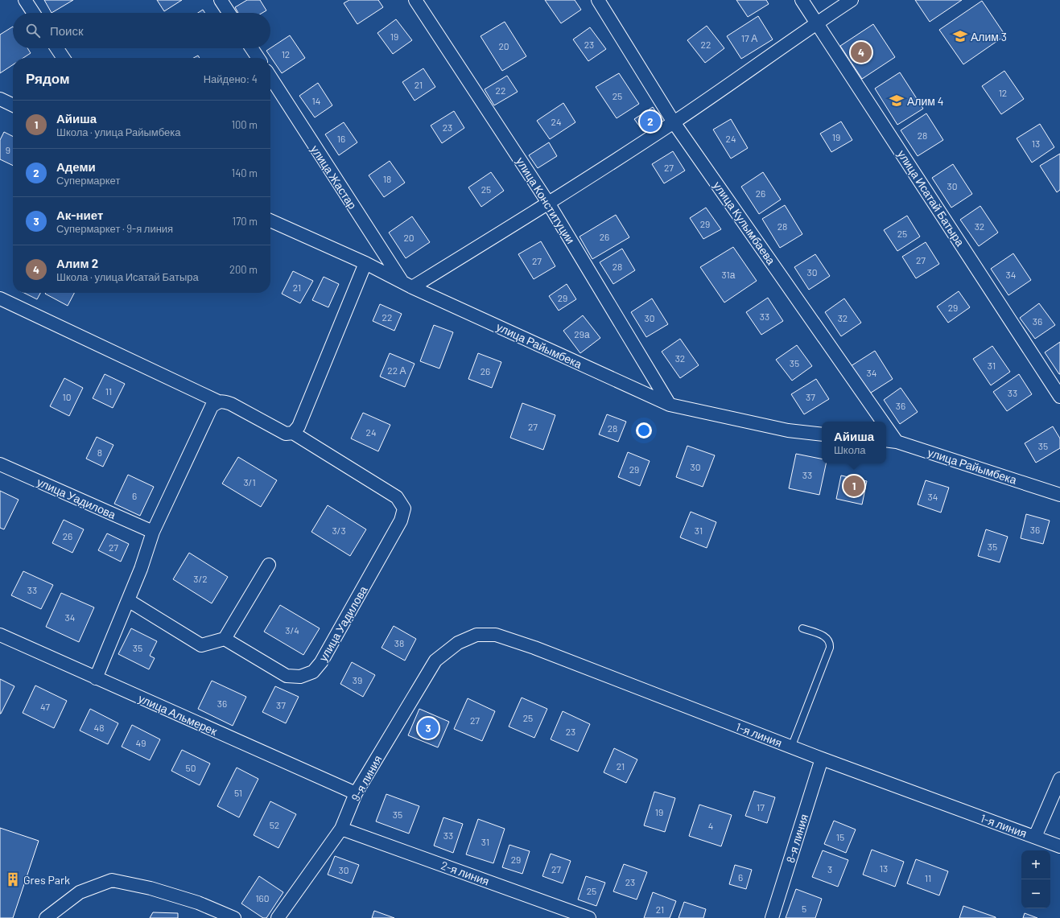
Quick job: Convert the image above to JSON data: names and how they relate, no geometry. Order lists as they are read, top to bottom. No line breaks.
{"streets":{"street":["улица Жастар","улица Исатай Батыра","улица Конституции","улица Кулымбаева","улица Райымбека","улица Уадилова","улица Альмерек","1-я линия","9-я линия","8-я линия","2-я линия"]},"crossings":[["улица Жастар","улица Райымбека"],["улица Конституции","улица Райымбека"],["улица Кулымбаева","улица Райымбека"],["улица Альмерек","9-я линия"],["1-я линия","9-я линия"],["1-я линия","8-я линия"],["9-я линия","2-я линия"]],"places":{"school or university":["Алим 3","Алим 4"],"building":["Gres Park"]},"house_numbers":["19","17 А","23","22","20","12","21","22","12","25","14","24","23","28","19","16","24","13","9","27","18","30","25","26","29","28","32","25","26","20","27","27","28","30","31а","34","21","29","29","33","22","30","32","36","29а","32","35","31","22 А","26","34","11","33","10","37","36","27","28","24","35","8","30","29","33","3/1","6","34","36","3/3","31","26","35","27","3/2","33","34","3/4","38","35","39","36","37","47","25","27","48","23","49","21","50","51","17","19","35","52","4","33","15","31","29","13","27","3","30","6","11","23","25","160","5","21"],"page":{"search":"Поиск","pins":["4","2","1","3"],"heading":["Рядом","Найдено: 4"],"list":[{"mark":"1","name":"Айиша","note":"Школа · улица Райымбека","value":"100 m"},{"mark":"2","name":"Адеми","note":"Супермаркет","value":"140 m"},{"mark":"3","name":"Ак-ниет","note":"Супермаркет · 9-я линия","value":"170 m"},{"mark":"4","name":"Алим 2","note":"Школа · улица Исатай Батыра","value":"200 m"}],"popup":["Айиша","Школа"],"map_buttons":["+","−"]}}
